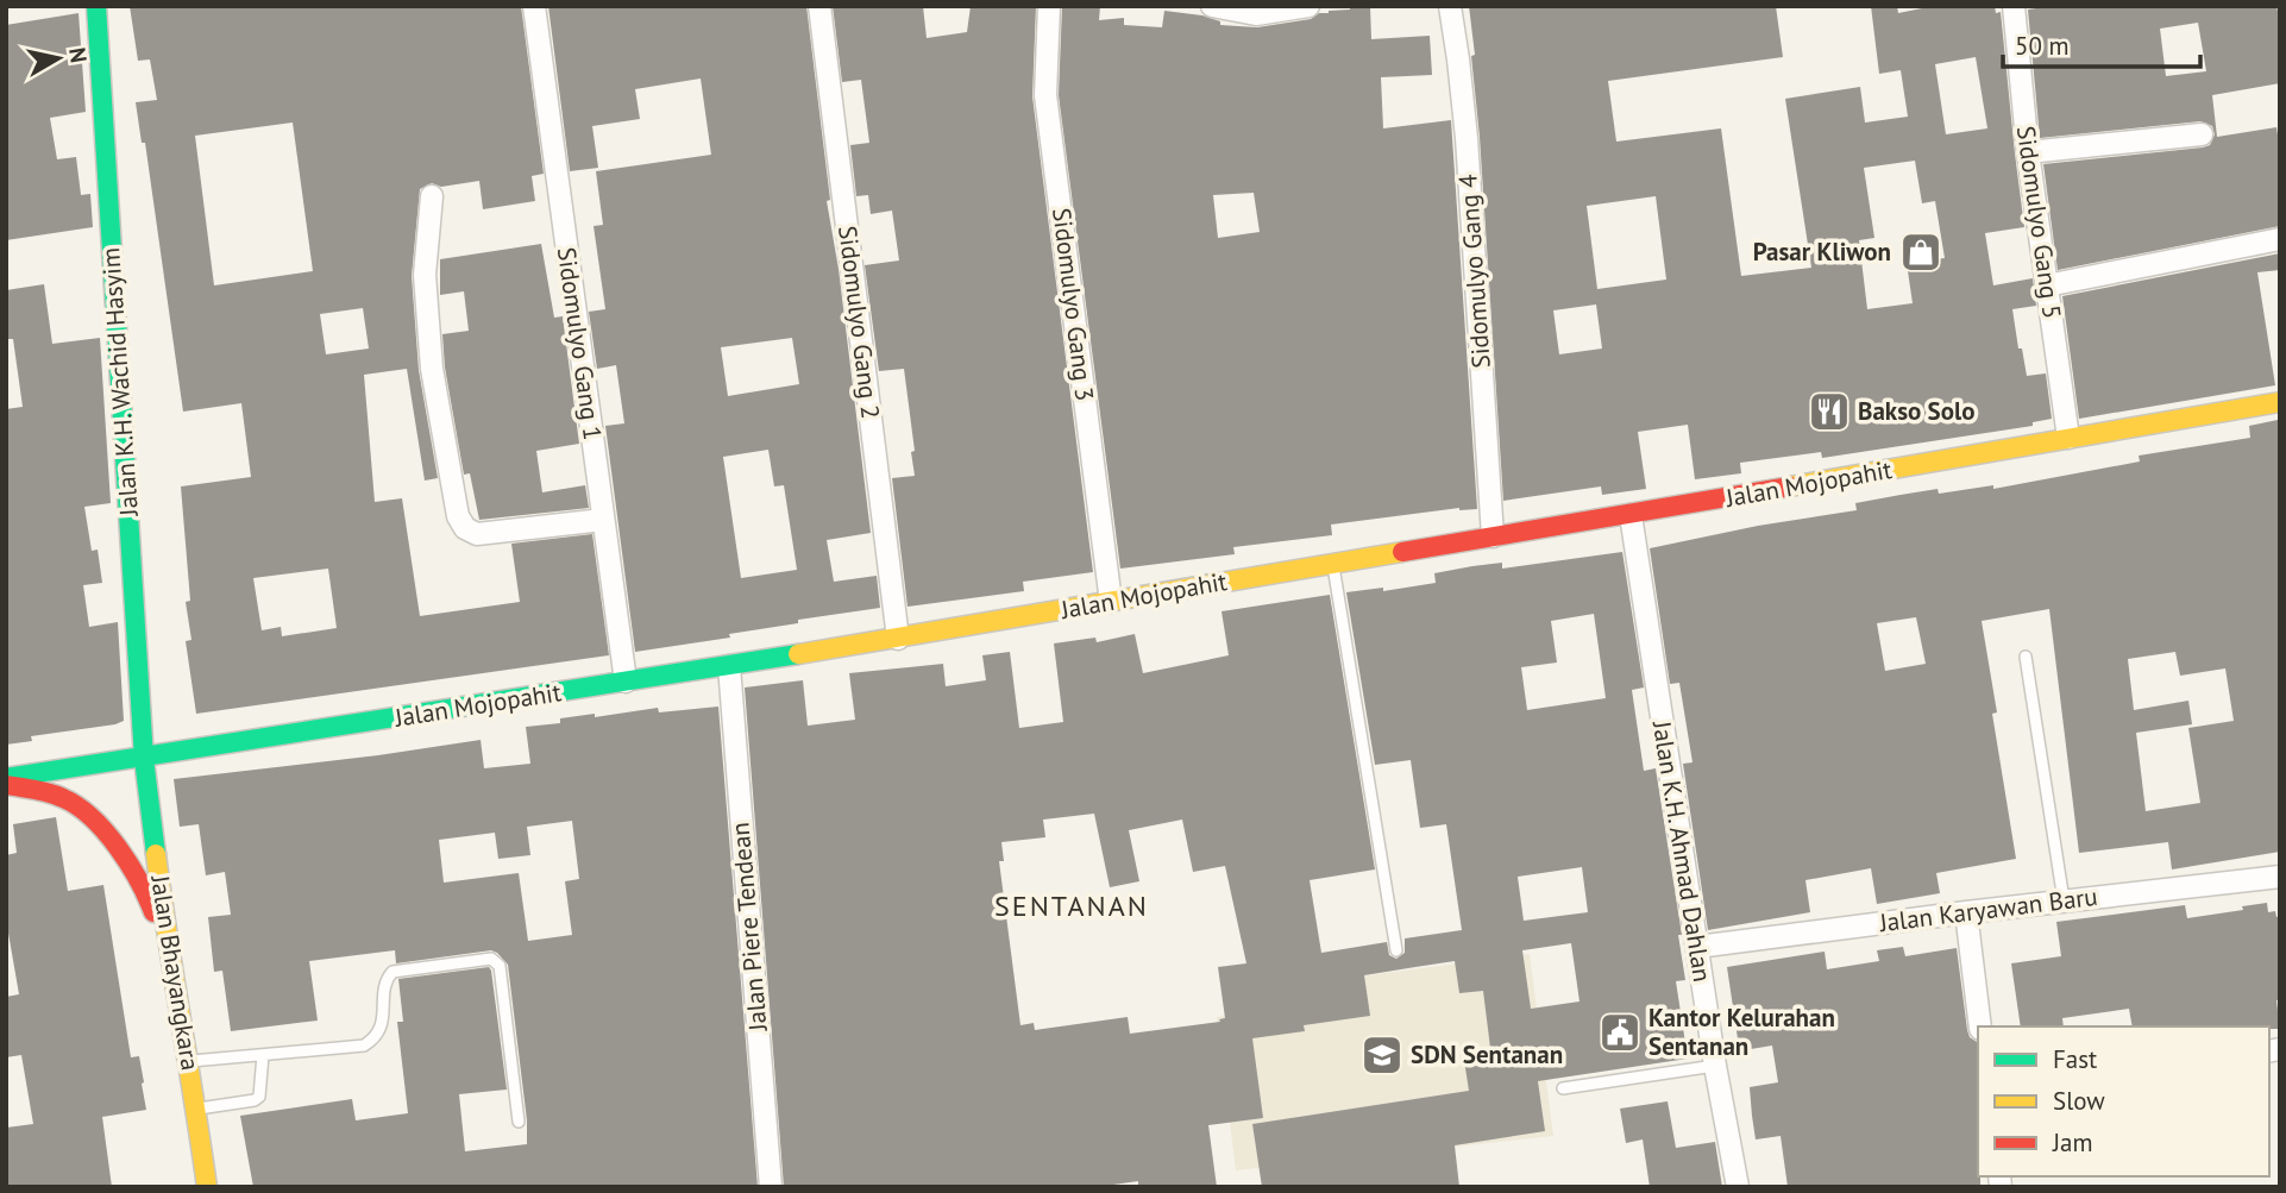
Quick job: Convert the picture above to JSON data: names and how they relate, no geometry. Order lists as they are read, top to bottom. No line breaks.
{"streets":{"main road":["Jalan K.H. Wachid Hasyim","Jalan Mojopahit","Jalan Bhayangkara"],"street":["Sidomulyo Gang 5","Sidomulyo Gang 4","Sidomulyo Gang 3","Sidomulyo Gang 2","Sidomulyo Gang 1","Jalan K.H. Ahmad Dahlan","Jalan Karyawan Baru","Jalan Piere Tendean"]},"crossings":[["Sidomulyo Gang 5","Jalan Mojopahit"],["Sidomulyo Gang 4","Jalan Mojopahit"],["Sidomulyo Gang 3","Jalan Mojopahit"],["Sidomulyo Gang 2","Jalan Mojopahit"],["Sidomulyo Gang 1","Jalan Mojopahit"],["Jalan K.H. Wachid Hasyim","Jalan Mojopahit"],["Jalan K.H. Wachid Hasyim","Jalan Bhayangkara"],["Jalan Mojopahit","Jalan K.H. Ahmad Dahlan"],["Jalan Mojopahit","Jalan Piere Tendean"],["Jalan Mojopahit","Jalan Bhayangkara"],["Jalan K.H. Ahmad Dahlan","Jalan Karyawan Baru"]],"districts":["SENTANAN"],"places":{"shop":["Pasar Kliwon"],"restaurant":["Bakso Solo"],"public building":["Kantor Kelurahan Sentanan"],"school or university":["SDN Sentanan"]},"legend":["Fast","Slow","Jam"],"scale_bar":"50 m","north":"right"}
